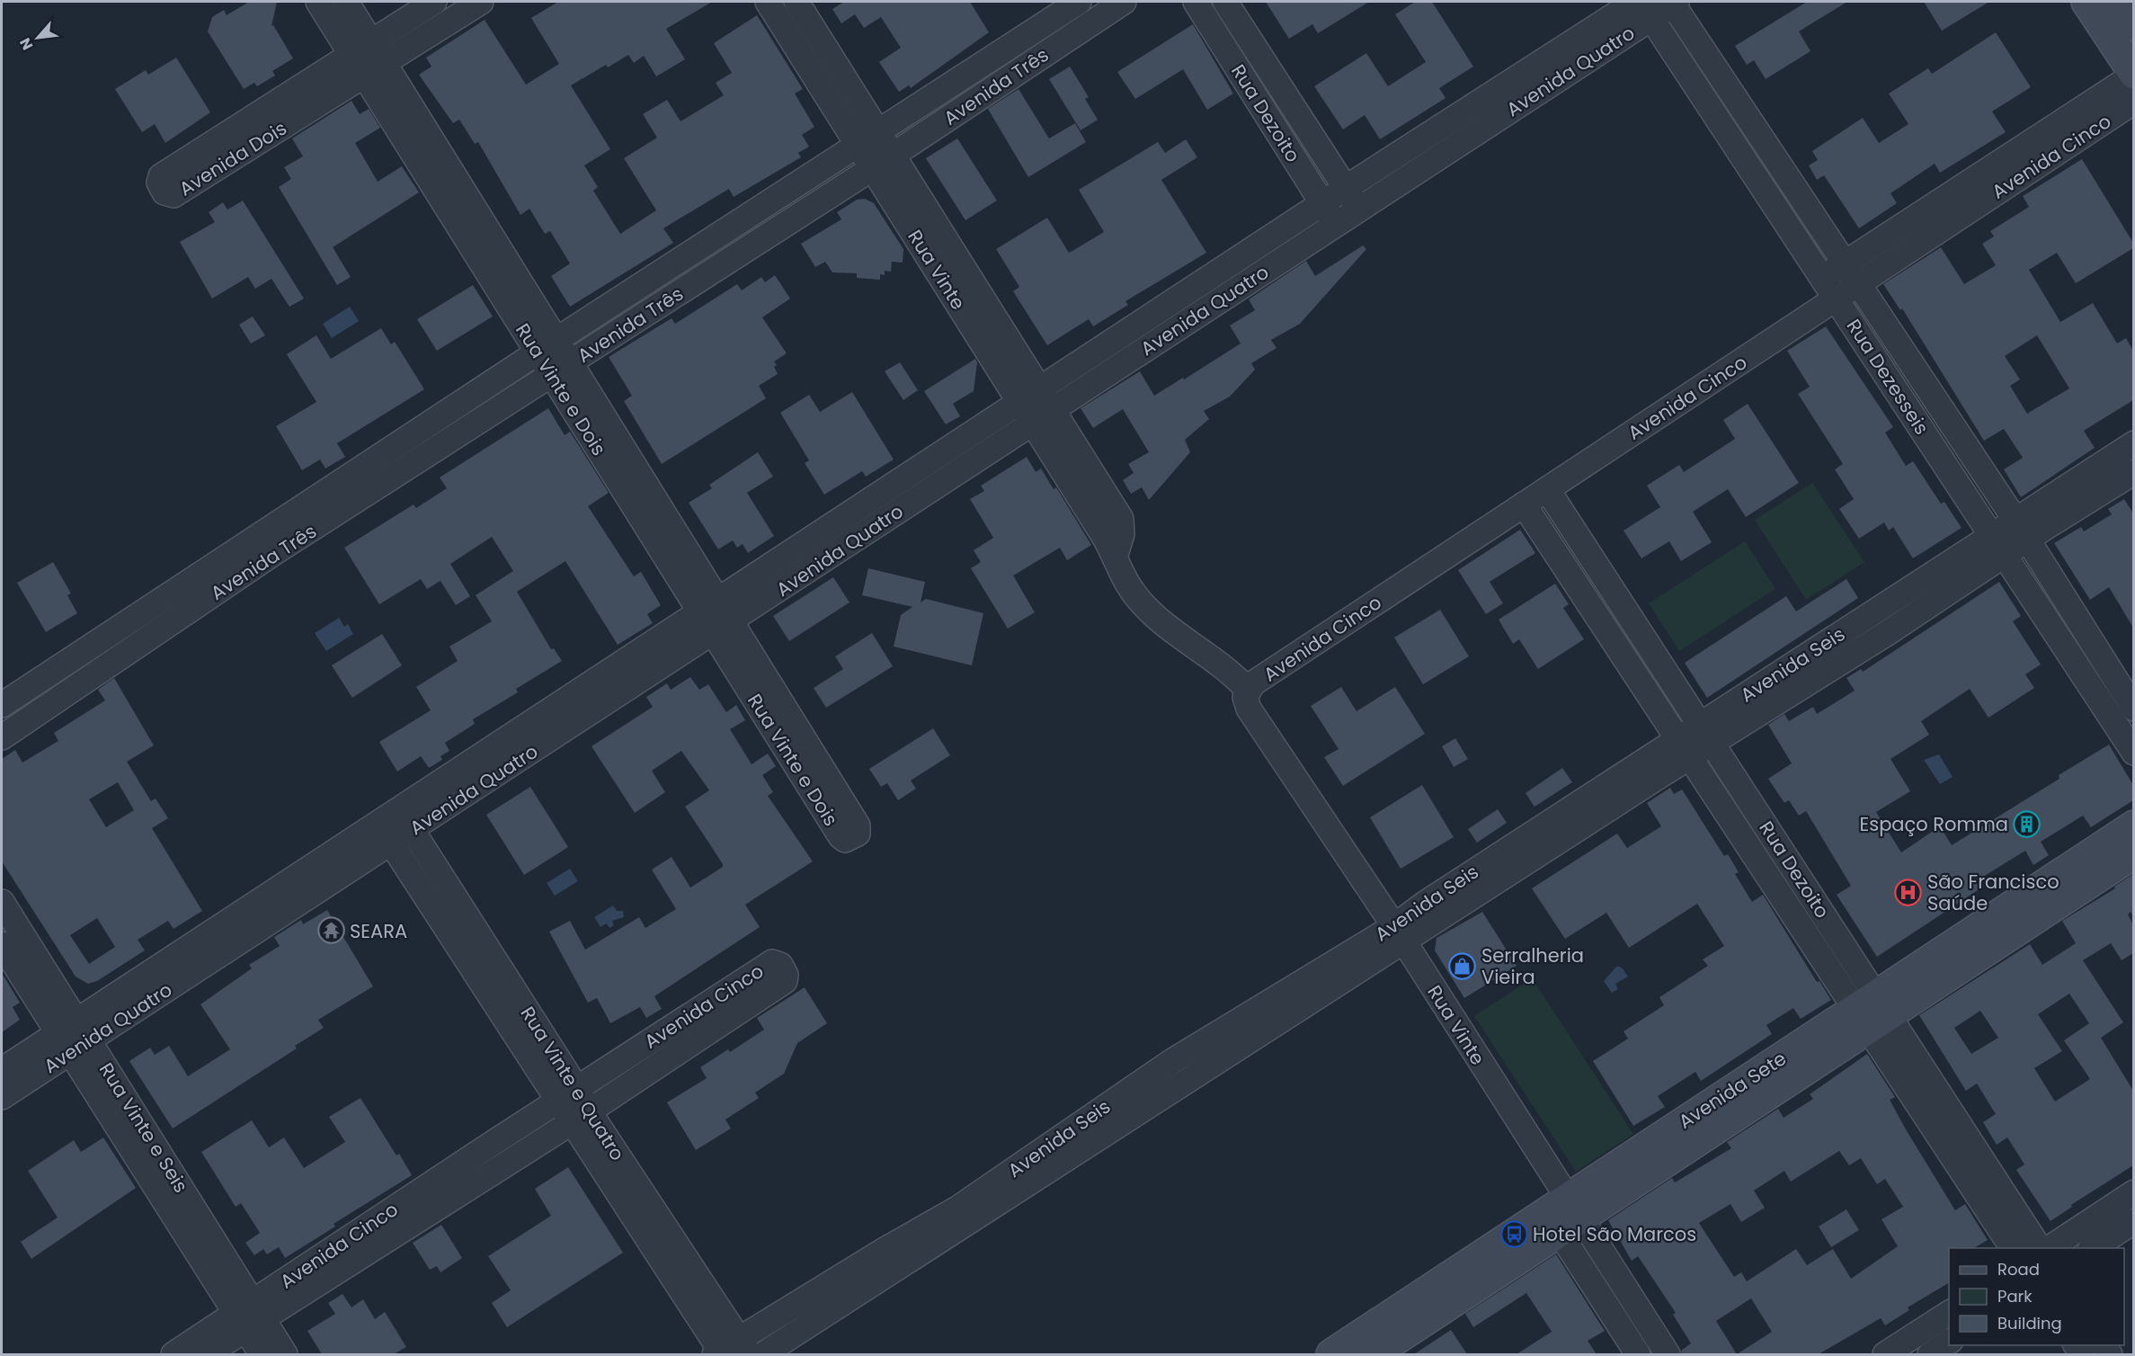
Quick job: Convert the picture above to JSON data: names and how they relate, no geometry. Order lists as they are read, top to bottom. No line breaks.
{"streets":{"street":["Avenida Quatro","Avenida Três","Rua Dezoito","Avenida Cinco","Avenida Dois","Rua Vinte","Rua Dezesseis","Rua Vinte e Dois","Avenida Seis","Rua Vinte e Quatro","Avenida Sete","Rua Vinte e Seis"]},"crossings":[["Avenida Quatro","Rua Dezoito"],["Avenida Quatro","Rua Vinte"],["Avenida Quatro","Rua Dezesseis"],["Avenida Quatro","Rua Vinte e Dois"],["Avenida Quatro","Rua Vinte e Quatro"],["Avenida Quatro","Rua Vinte e Seis"],["Avenida Três","Rua Vinte"],["Avenida Três","Rua Vinte e Dois"],["Rua Dezoito","Avenida Cinco"],["Rua Dezoito","Avenida Seis"],["Rua Dezoito","Avenida Sete"],["Avenida Cinco","Rua Vinte"],["Avenida Cinco","Rua Dezesseis"],["Avenida Cinco","Rua Vinte e Quatro"],["Avenida Cinco","Rua Vinte e Seis"],["Avenida Dois","Rua Vinte e Dois"],["Rua Vinte","Avenida Seis"],["Rua Vinte","Avenida Sete"],["Rua Dezesseis","Avenida Seis"],["Avenida Seis","Rua Vinte e Quatro"]],"places":{"building":["Espaço Romma"],"hospital":["São Francisco Saúde"],"temple":["SEARA"],"shop":["Serralheria Vieira"],"bus stop":["Hotel São Marcos"]},"legend":["Road","Park","Building"],"north":"bottom left"}
